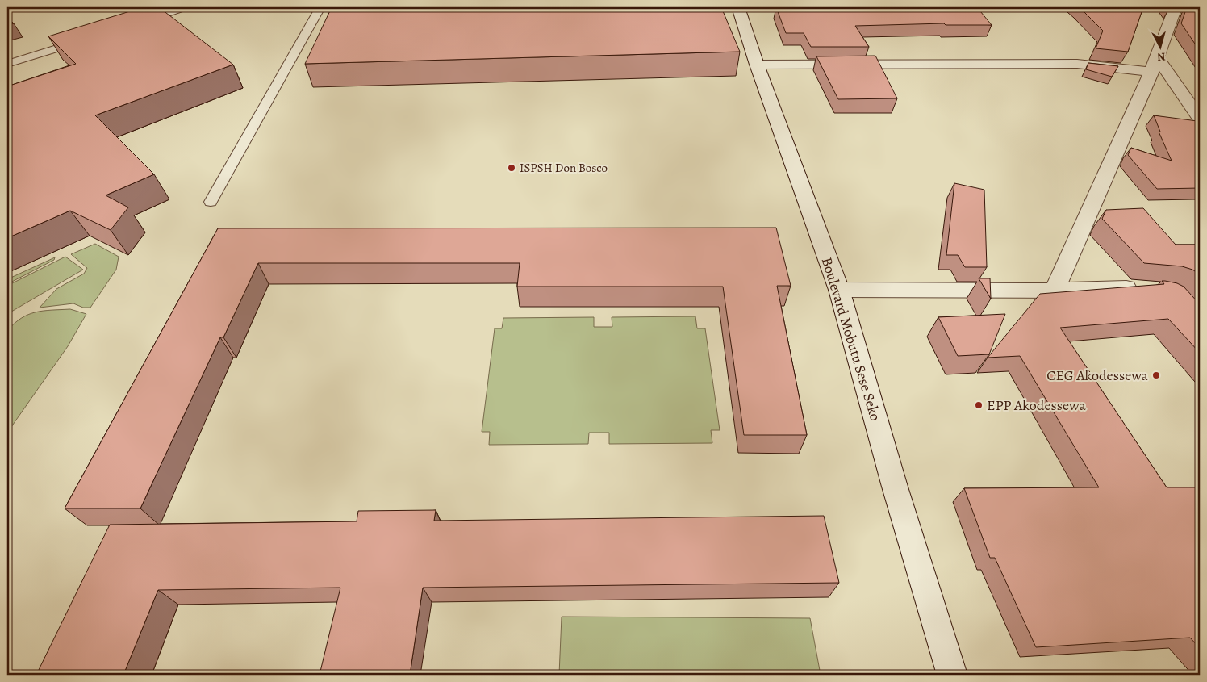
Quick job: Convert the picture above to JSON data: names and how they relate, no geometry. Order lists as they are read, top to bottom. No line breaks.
{"streets":{"street":["Boulevard Mobutu Sese Seko"]},"places":["ISPSH Don Bosco","CEG Akodessewa","EPP Akodessewa"],"north":"bottom"}
